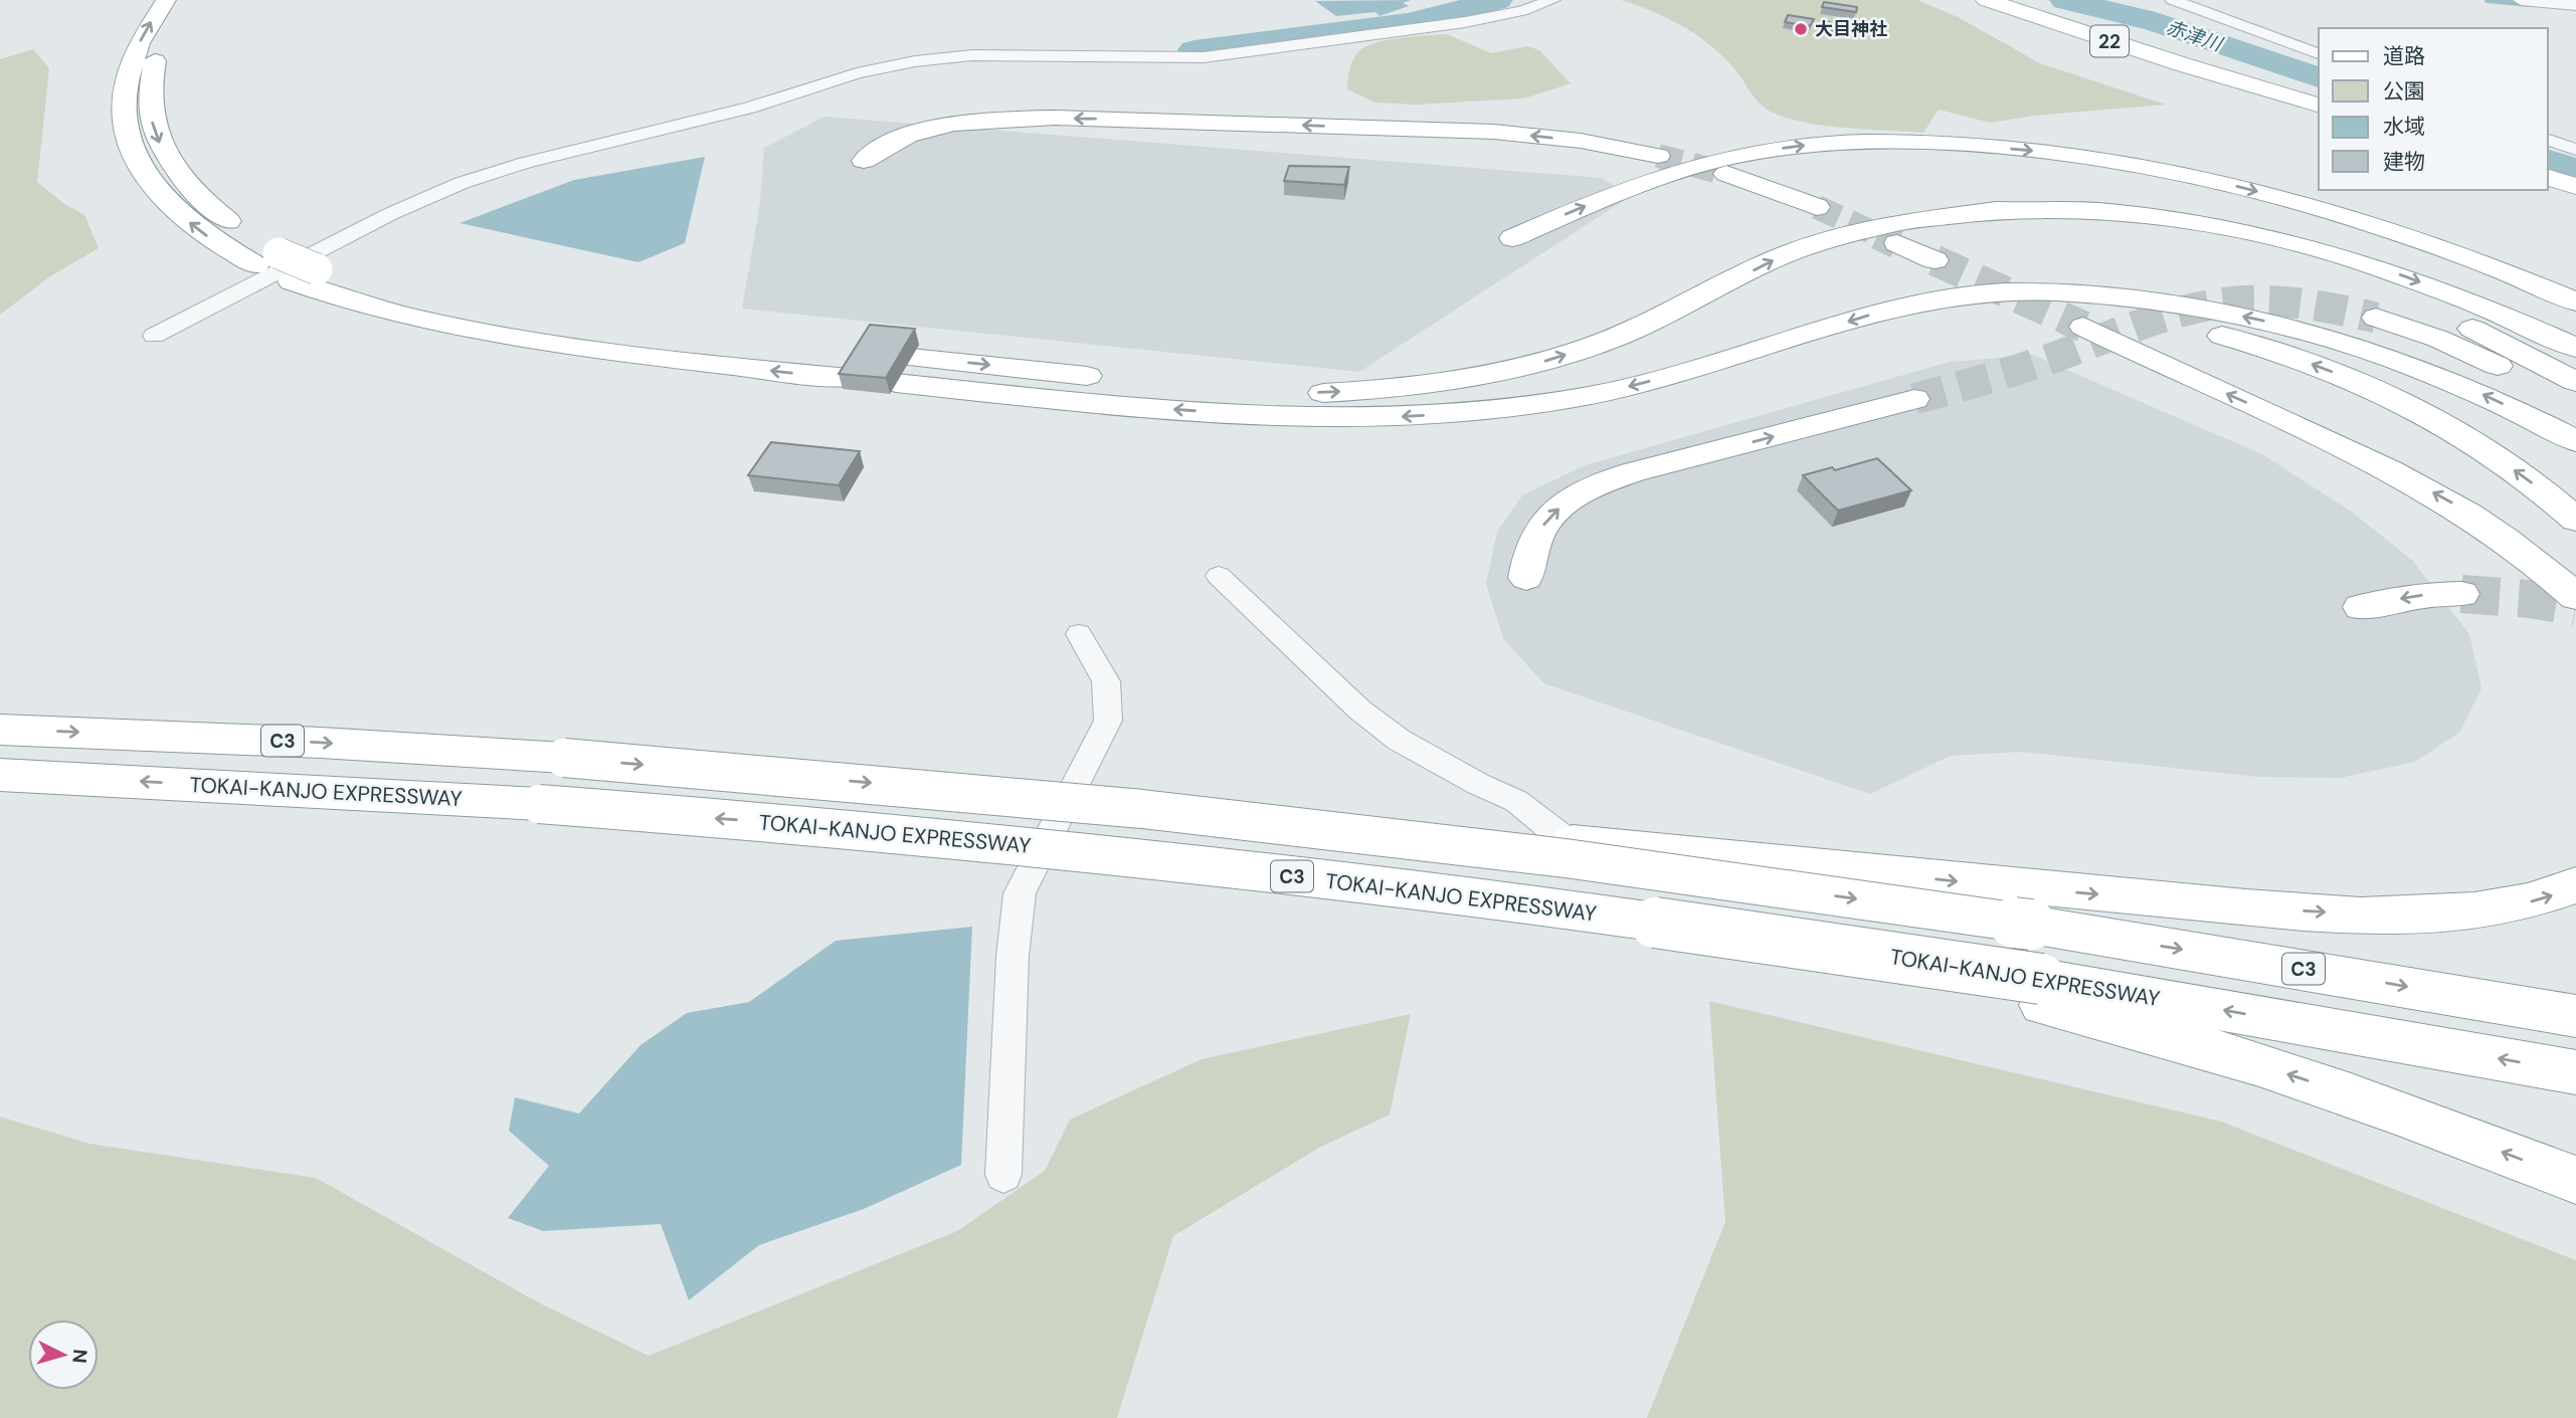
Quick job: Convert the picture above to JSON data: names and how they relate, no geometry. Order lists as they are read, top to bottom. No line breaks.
{"streets":{"main road":["22","C3","TOKAI-KANJO EXPRESSWAY"]},"water":["赤津川"],"places":["大目神社"],"legend":["道路","公園","水域","建物"],"north":"right"}
